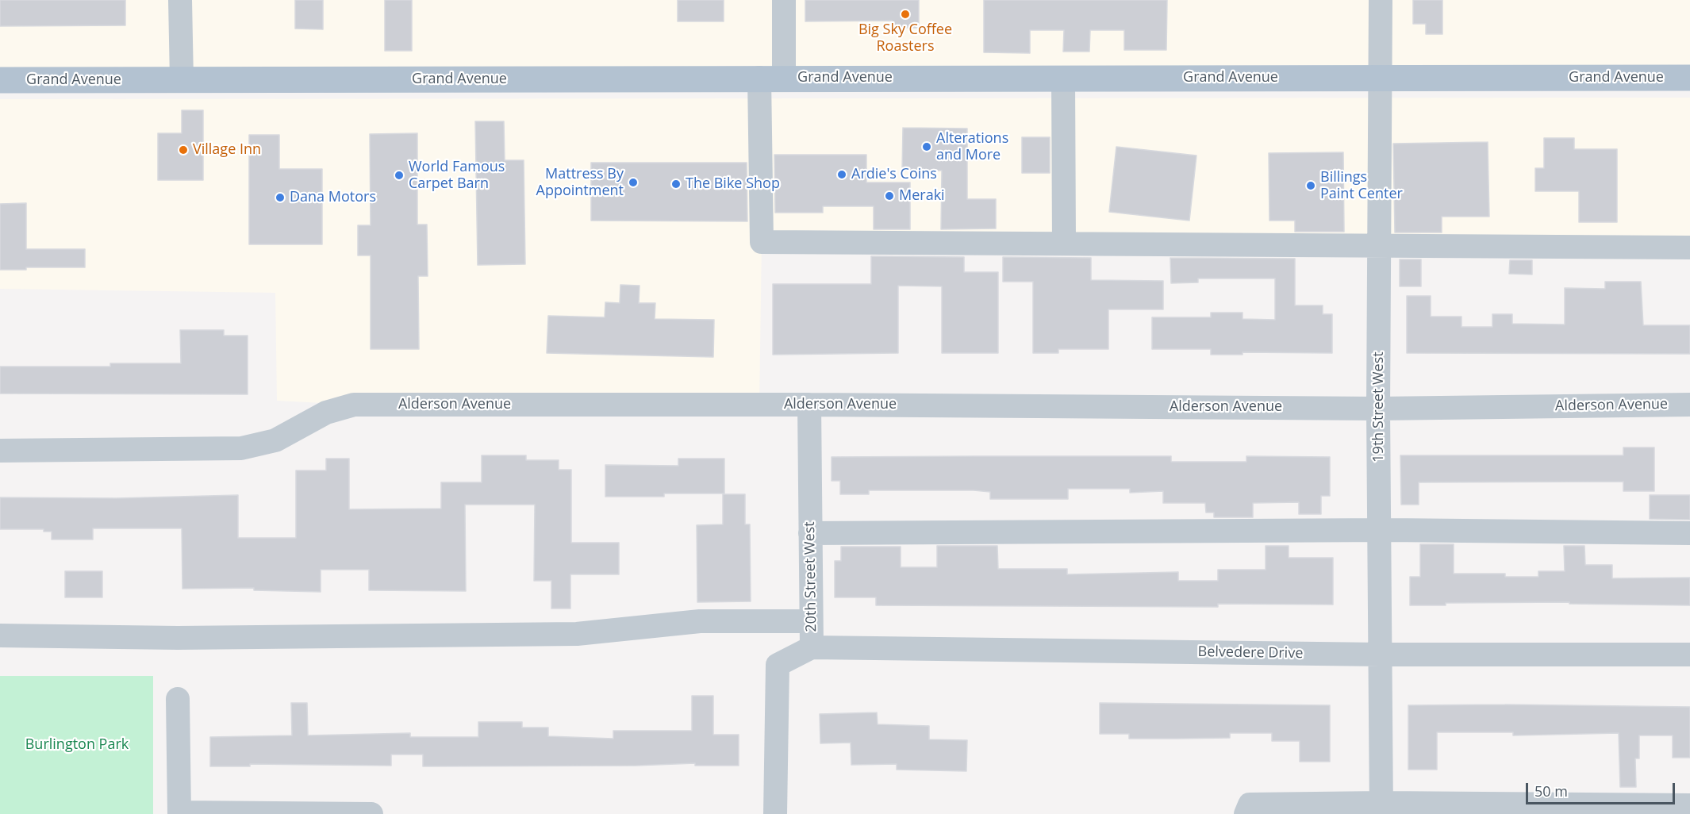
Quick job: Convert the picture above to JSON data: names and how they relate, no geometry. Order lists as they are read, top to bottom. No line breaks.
{"streets":{"main road":["Grand Avenue"],"street":["Alderson Avenue","19th Street West","20th Street West","Belvedere Drive"]},"crossings":[["Grand Avenue","19th Street West"],["Alderson Avenue","19th Street West"],["Alderson Avenue","20th Street West"],["19th Street West","Belvedere Drive"],["20th Street West","Belvedere Drive"]],"parks":["Burlington Park"],"places":["Big Sky Coffee Roasters","Alterations and More","Village Inn","Ardie's Coins","World Famous Carpet Barn","Mattress By Appointment","The Bike Shop","Billings Paint Center","Meraki","Dana Motors"],"scale_bar":"50 m"}
